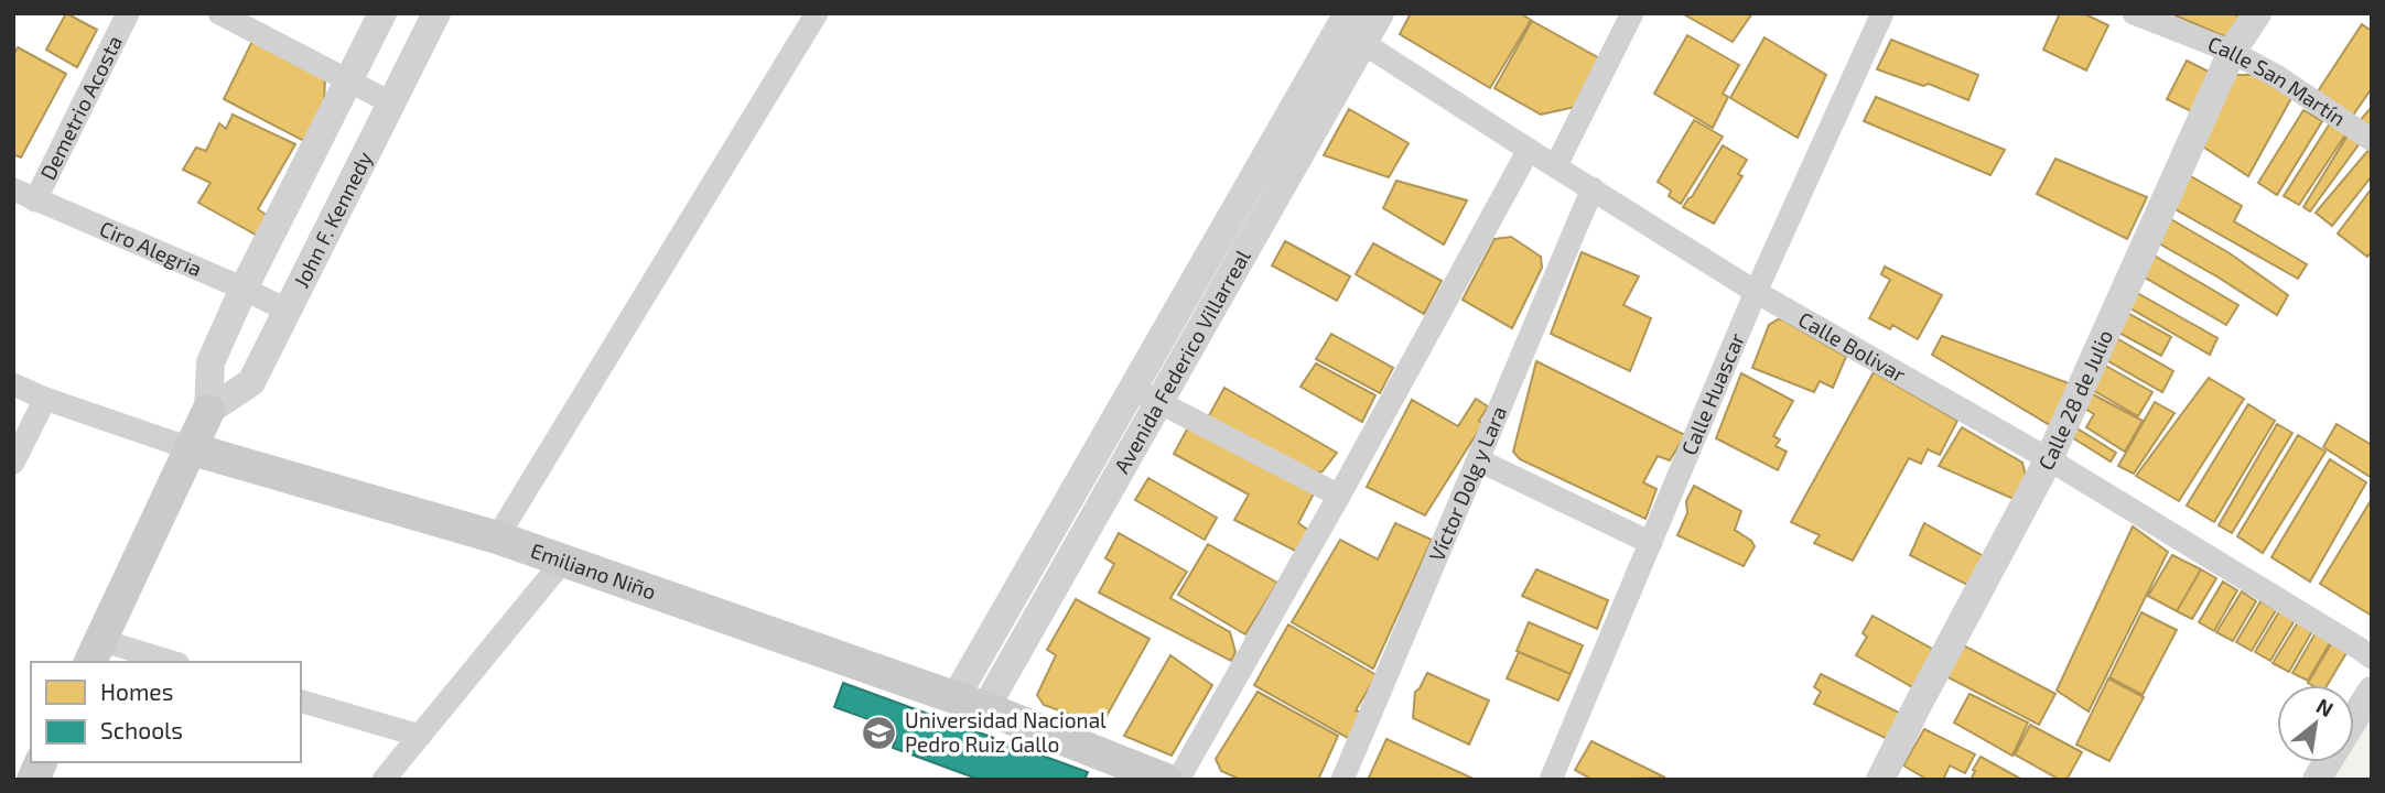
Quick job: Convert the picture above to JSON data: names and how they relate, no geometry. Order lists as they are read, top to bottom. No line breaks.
{"streets":{"main road":["Emiliano Niño"],"street":["Calle San Martín","Demetrio Acosta","John F. Kennedy","Ciro Alegria","Calle Bolivar","Avenida Federico Villarreal","Calle Huascar","Calle 28 de Julio","Víctor Dolg y Lara"]},"crossings":[["Calle San Martín","Calle 28 de Julio"],["Demetrio Acosta","Ciro Alegria"],["John F. Kennedy","Ciro Alegria"],["Calle Bolivar","Avenida Federico Villarreal"],["Calle Bolivar","Calle Huascar"],["Calle Bolivar","Calle 28 de Julio"],["Calle Bolivar","Víctor Dolg y Lara"],["Avenida Federico Villarreal","Emiliano Niño"]],"places":{"school or university":["Universidad Nacional Pedro Ruiz Gallo"]},"legend":["Homes","Schools"],"north":"top right"}
